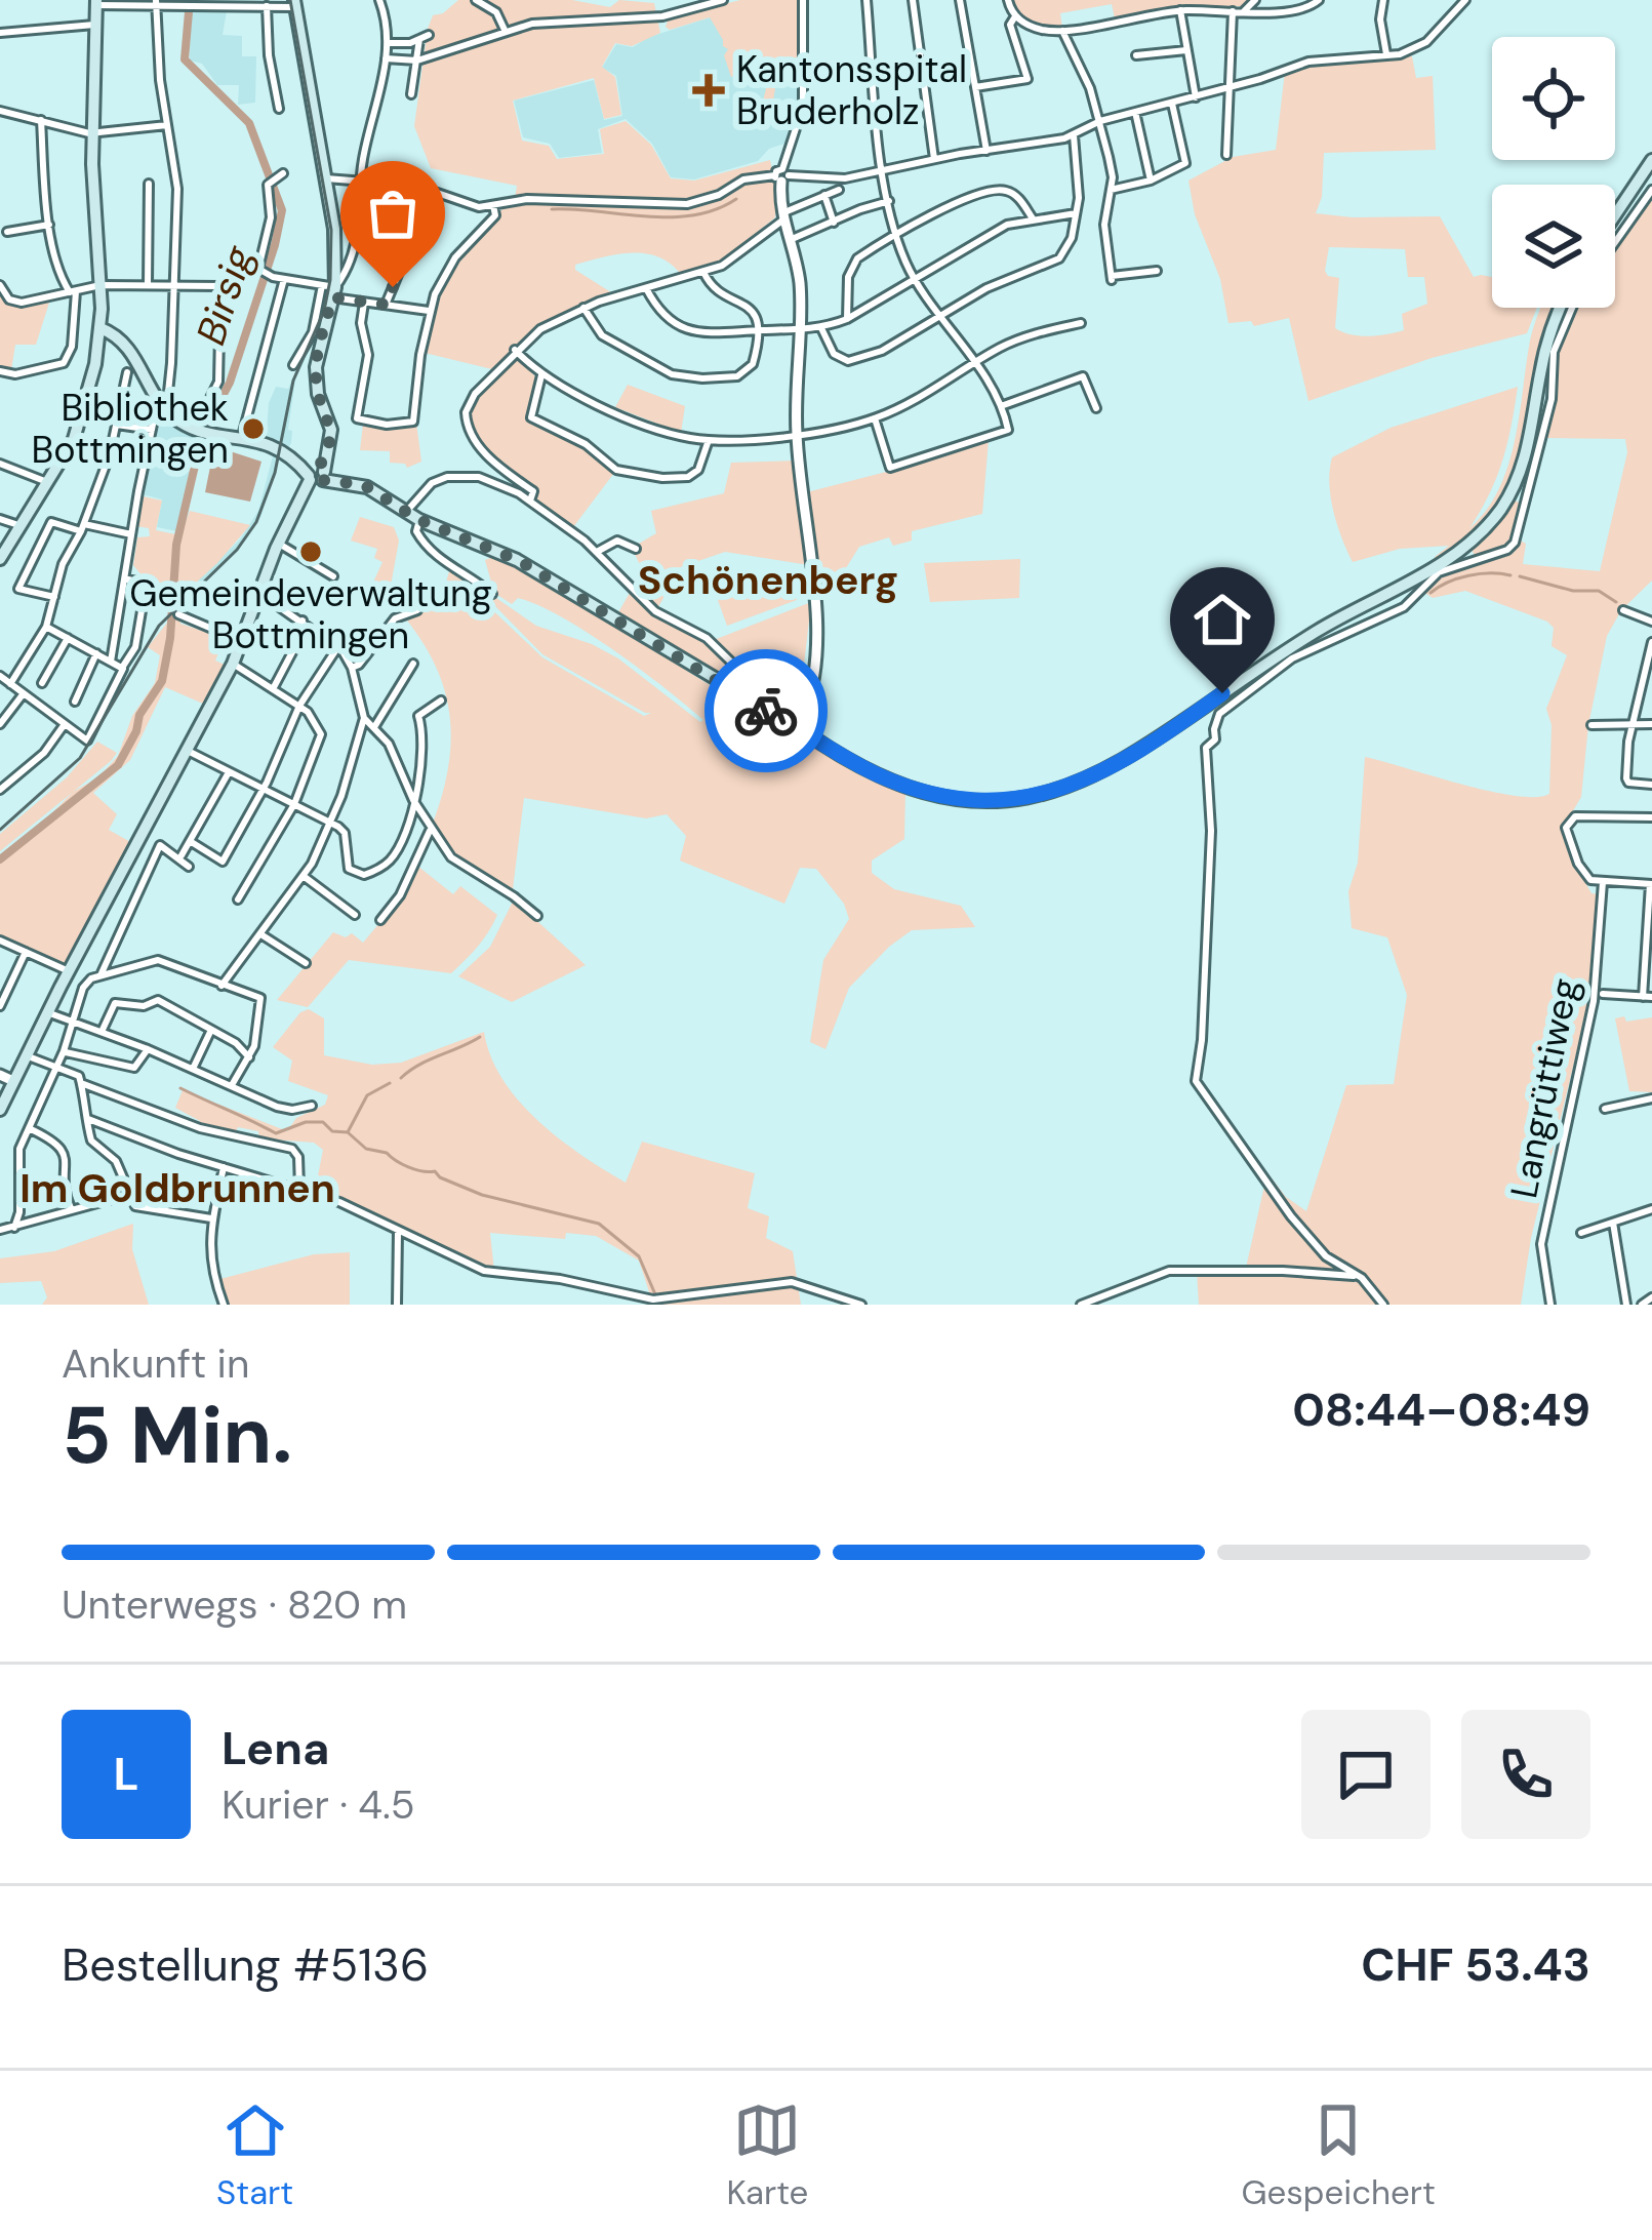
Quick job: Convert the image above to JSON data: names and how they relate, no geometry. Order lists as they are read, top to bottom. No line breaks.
{"streets":{"street":["Langrüttiweg"]},"districts":["Schönenberg","Im Goldbrunnen"],"water":["Birsig"],"places":{"health":["Kantonsspital Bruderholz"],"other":["Bibliothek Bottmingen","Gemeindeverwaltung Bottmingen"]},"page":{"heading":["5 Min.","Ankunft in","08:44–08:49"],"panel":["Lena","Kurier · 4.5","Bestellung #5136","CHF 53.43"],"bar":"Unterwegs · 820 m","round":"L","tabs":["Start","Karte","Gespeichert"]}}
